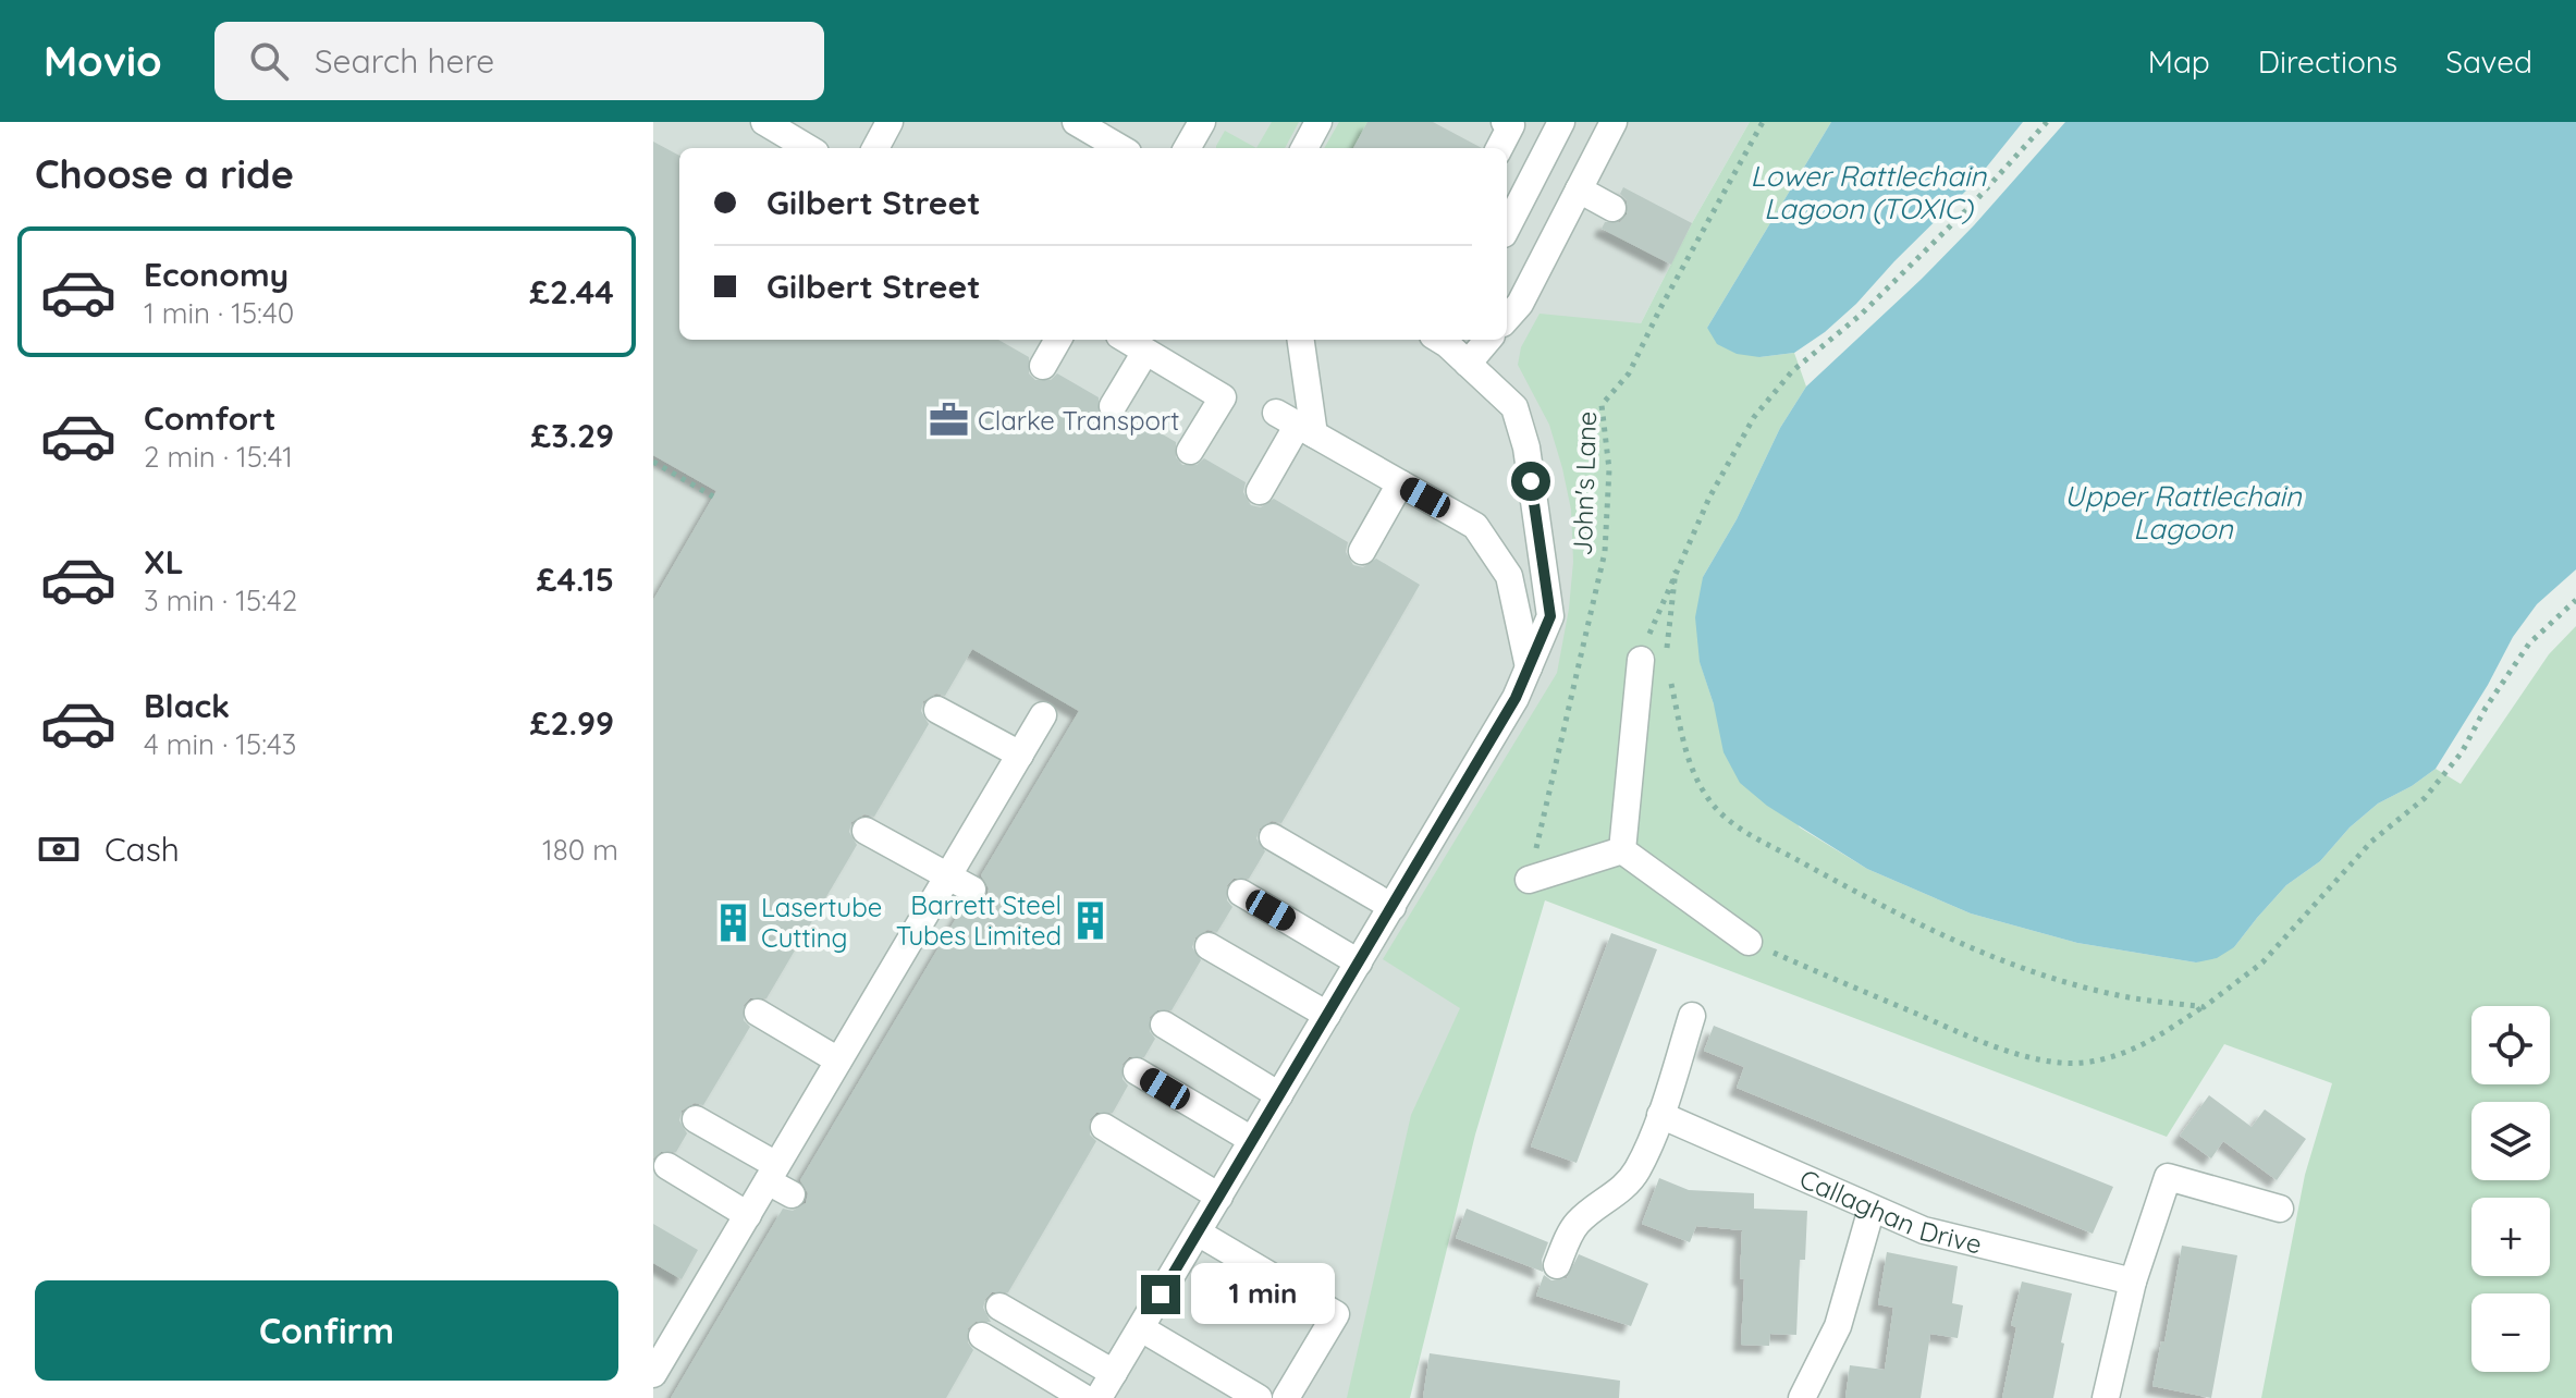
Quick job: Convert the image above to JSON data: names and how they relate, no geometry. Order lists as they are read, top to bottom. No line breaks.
{"streets":{"street":["Callaghan Drive"],"path":["John's Lane"]},"water":["Lower Rattlechain Lagoon (TOXIC)","Upper Rattlechain Lagoon"],"places":{"office":["Clarke Transport"],"building":["Barrett Steel Tubes Limited","Lasertube Cutting"]},"page":{"header":"Movio","search":"Search here","nav":["Map","Directions","Saved"],"heading":"Choose a ride","banner":["Gilbert Street","Gilbert Street"],"list":[{"name":"Economy","note":"1 min · 15:40","value":"£2.44"},{"name":"Comfort","note":"2 min · 15:41","value":"£3.29"},{"name":"XL","note":"3 min · 15:42","value":"£4.15"},{"name":"Black","note":"4 min · 15:43","value":"£2.99"}],"pay":["Cash","180 m"],"map_buttons":["+","−"],"buttons":"Confirm","bubble":"1 min"}}
